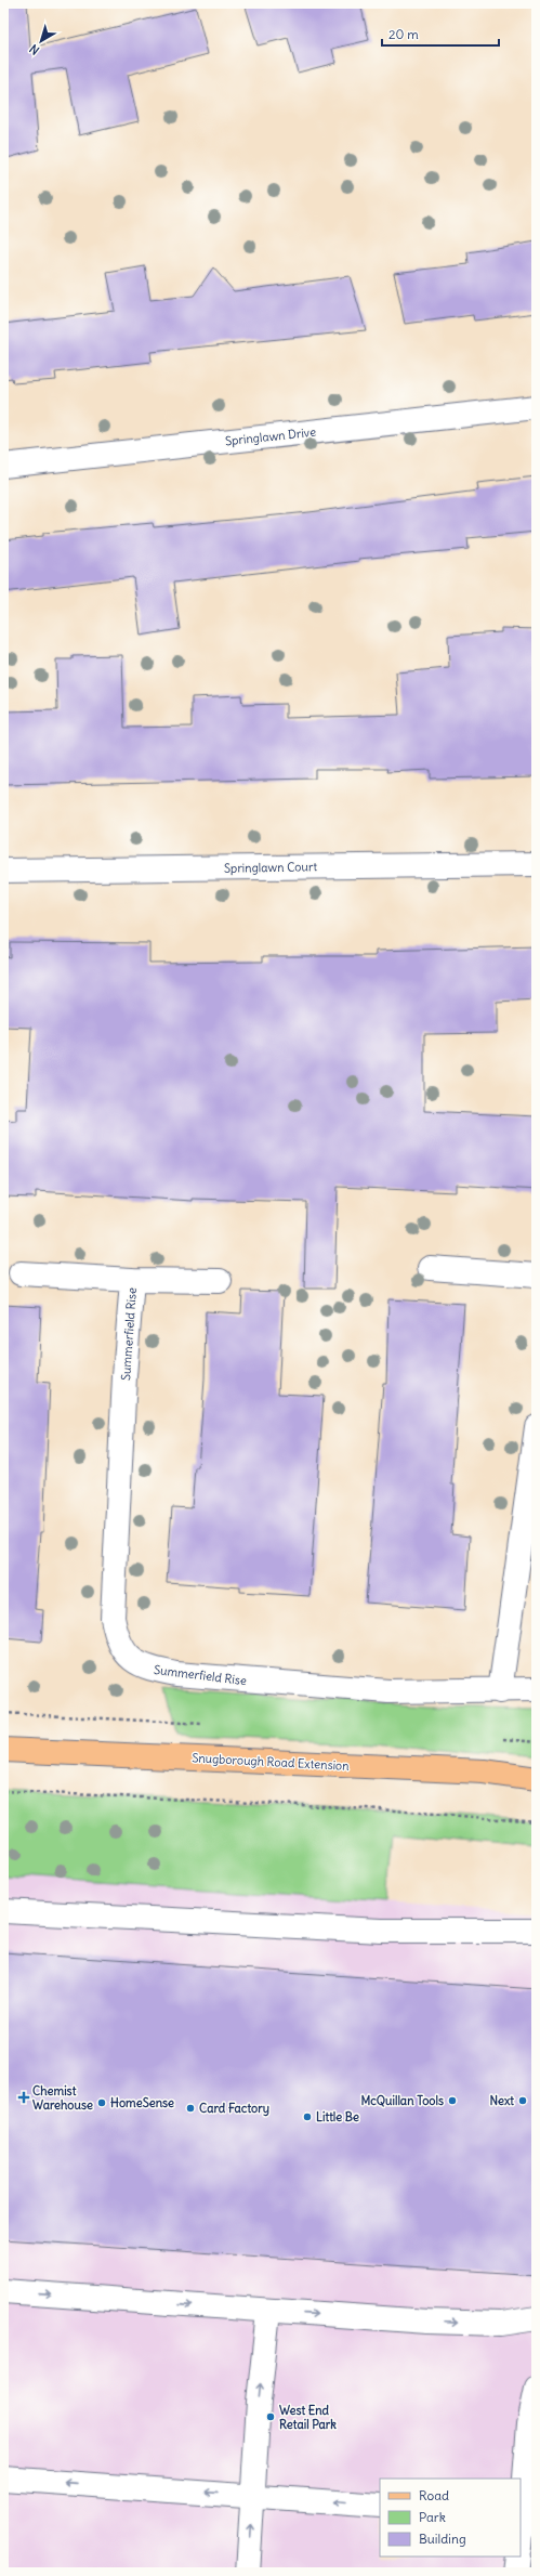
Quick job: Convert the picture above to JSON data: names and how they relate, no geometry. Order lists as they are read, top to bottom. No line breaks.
{"streets":{"main road":["Snugborough Road Extension"],"street":["Springlawn Drive","Springlawn Court","Summerfield Rise"]},"places":{"health":["Chemist Warehouse"],"other":["McQuillan Tools","Next","HomeSense","Card Factory","Little Be","West End Retail Park"]},"legend":["Road","Park","Building"],"scale_bar":"20 m","north":"bottom left"}
